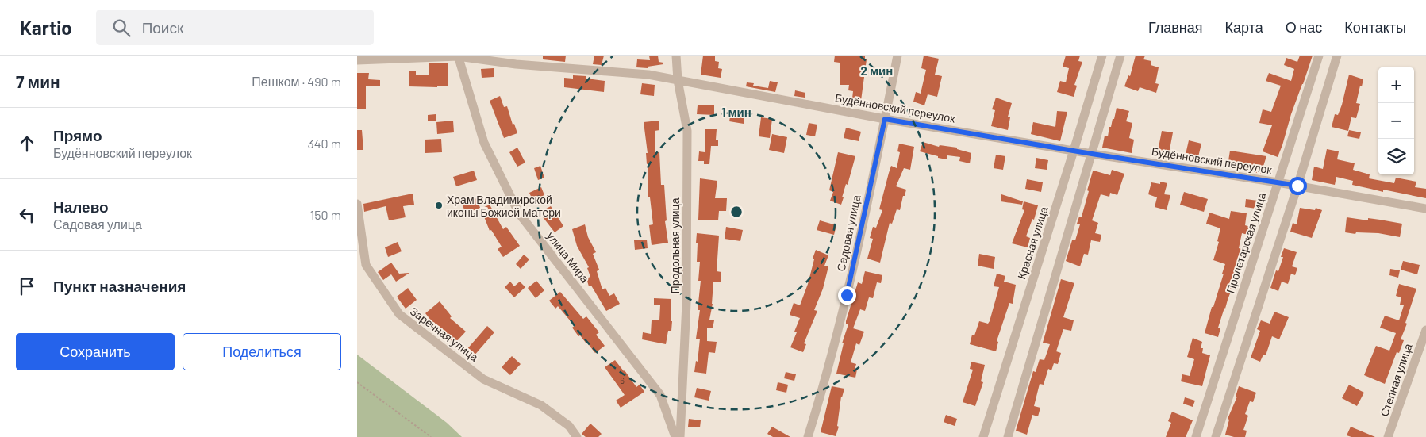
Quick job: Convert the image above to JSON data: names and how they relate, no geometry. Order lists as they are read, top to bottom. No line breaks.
{"streets":{"street":["Будённовский переулок","Садовая улица","Красная улица","Пролетарская улица","Продольная улица","улица Мира","Заречная улица","Степная улица"]},"crossings":[["Будённовский переулок","Садовая улица"],["Будённовский переулок","Красная улица"],["Будённовский переулок","Пролетарская улица"],["Будённовский переулок","Продольная улица"],["Будённовский переулок","улица Мира"]],"places":["Храм Владимирской иконы Божией Матери"],"house_numbers":["6"],"page":{"header":"Kartio","search":"Поиск","nav":["Главная","Карта","О нас","Контакты"],"heading":["7 мин","Пешком · 490 m"],"map_buttons":["+","−"],"list":[["Прямо","Будённовский переулок","340 m"],["Налево","Садовая улица","150 m"],"Пункт назначения"],"buttons":["Сохранить","Поделиться"]},"rings":["2 мин","1 мин"]}
